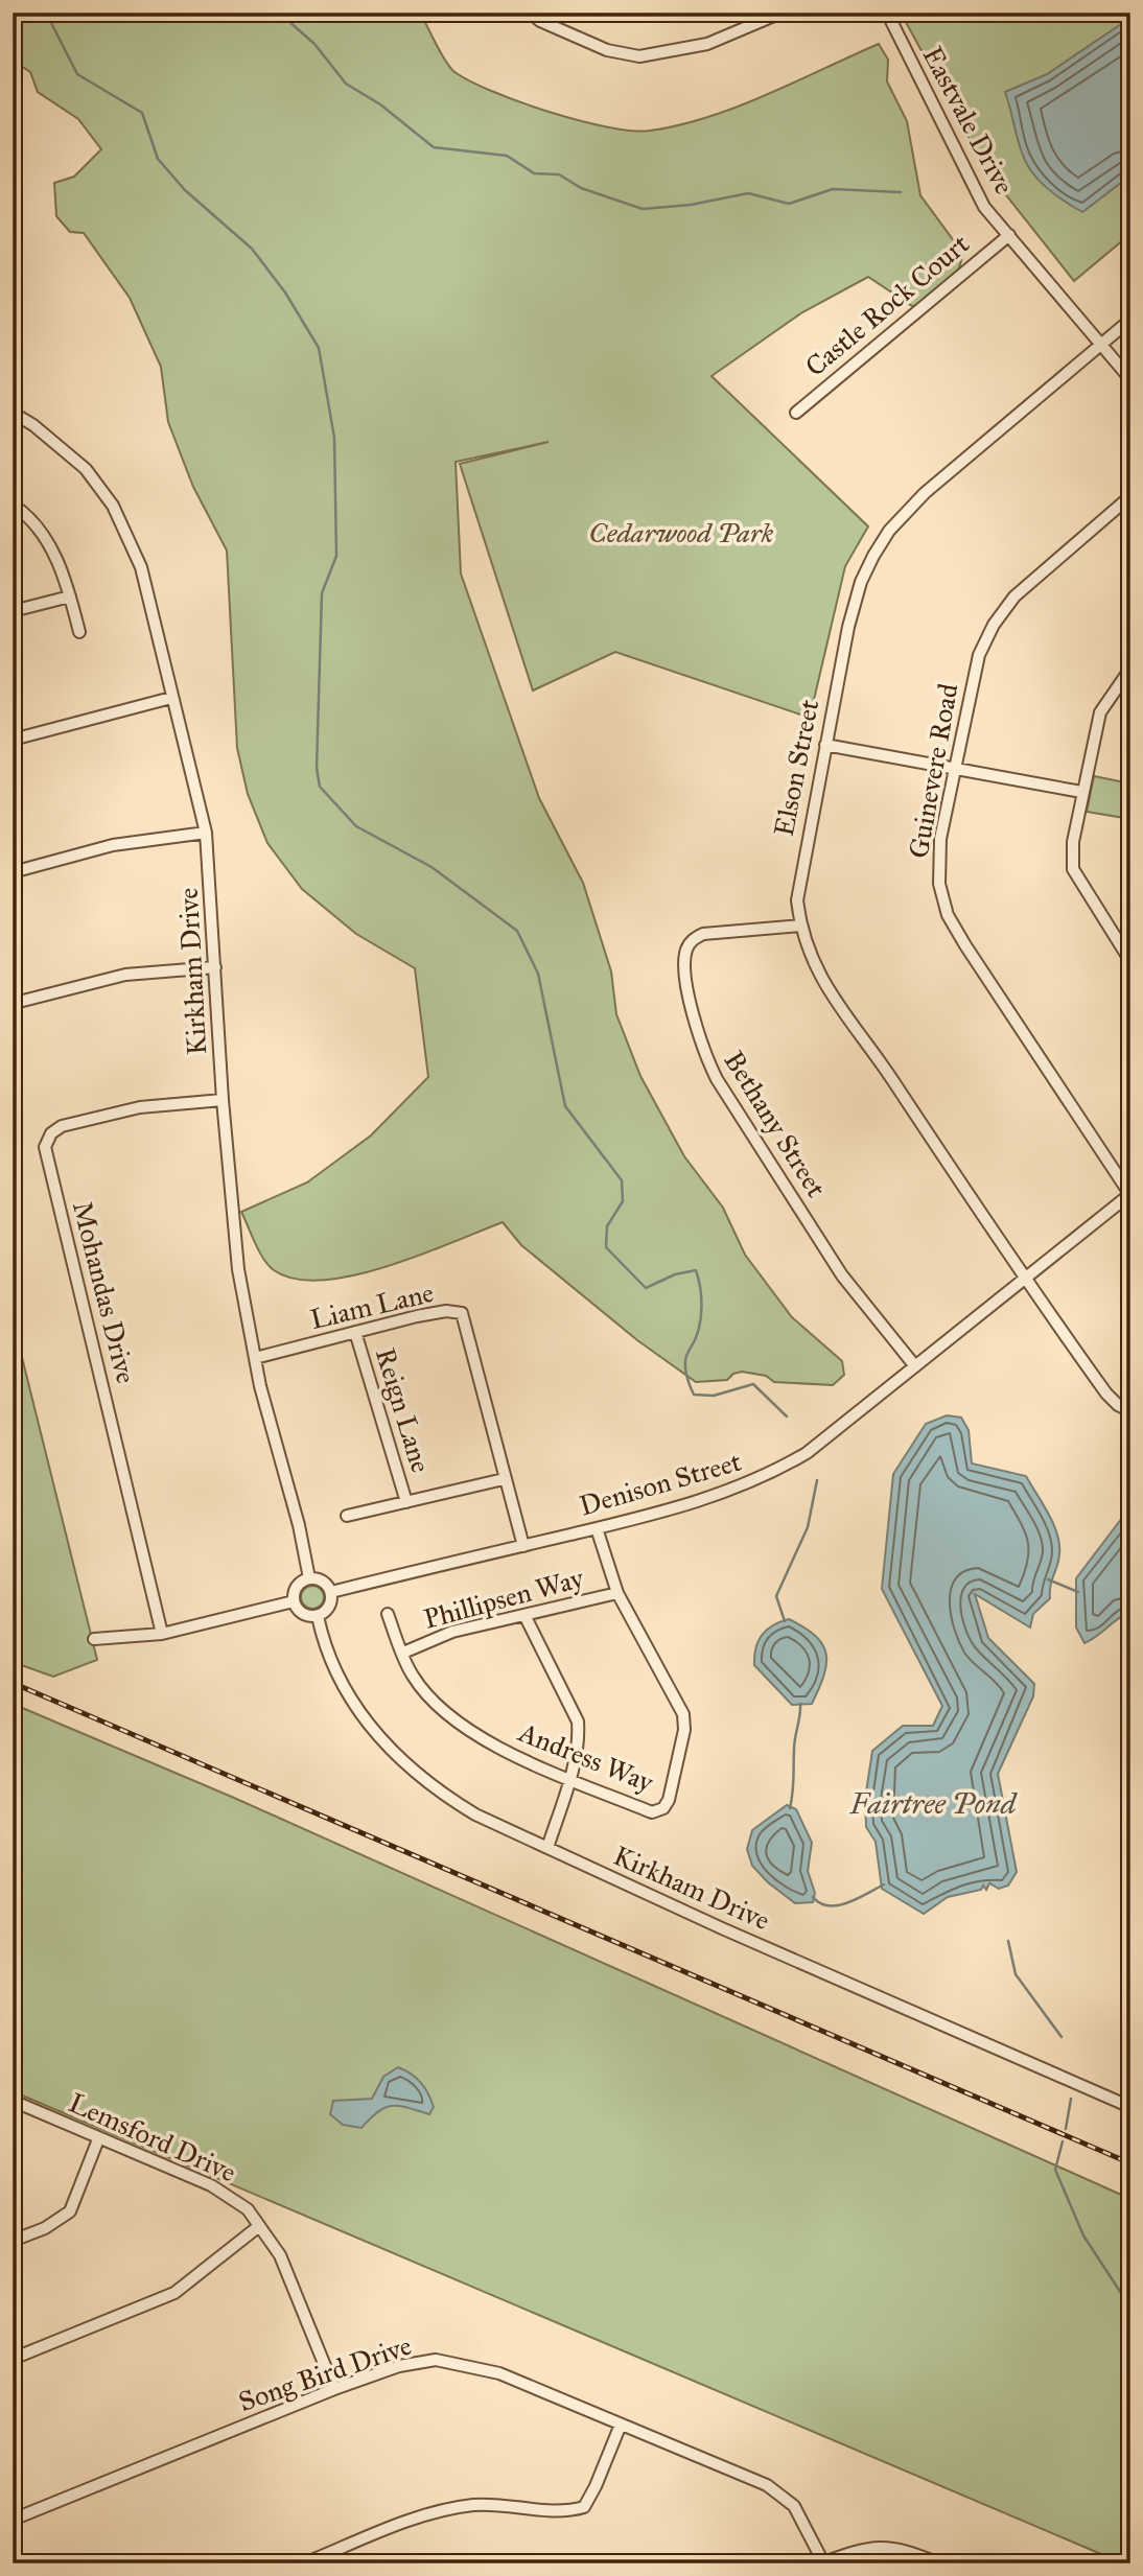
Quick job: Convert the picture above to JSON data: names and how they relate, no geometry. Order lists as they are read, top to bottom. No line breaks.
{"streets":{"street":["Eastvale Drive","Castle Rock Court","Elson Street","Guinevere Road","Kirkham Drive","Bethany Street","Mohandas Drive","Liam Lane","Reign Lane","Denison Street","Phillipsen Way","Andress Way","Lemsford Drive","Song Bird Drive"]},"crossings":[["Eastvale Drive","Castle Rock Court"],["Eastvale Drive","Elson Street"],["Elson Street","Bethany Street"],["Elson Street","Denison Street"],["Guinevere Road","Denison Street"],["Kirkham Drive","Mohandas Drive"],["Kirkham Drive","Liam Lane"],["Kirkham Drive","Denison Street"],["Bethany Street","Denison Street"],["Liam Lane","Reign Lane"],["Denison Street","Andress Way"],["Phillipsen Way","Andress Way"],["Lemsford Drive","Song Bird Drive"]],"water":["Fairtree Pond"],"parks":["Cedarwood Park"]}
